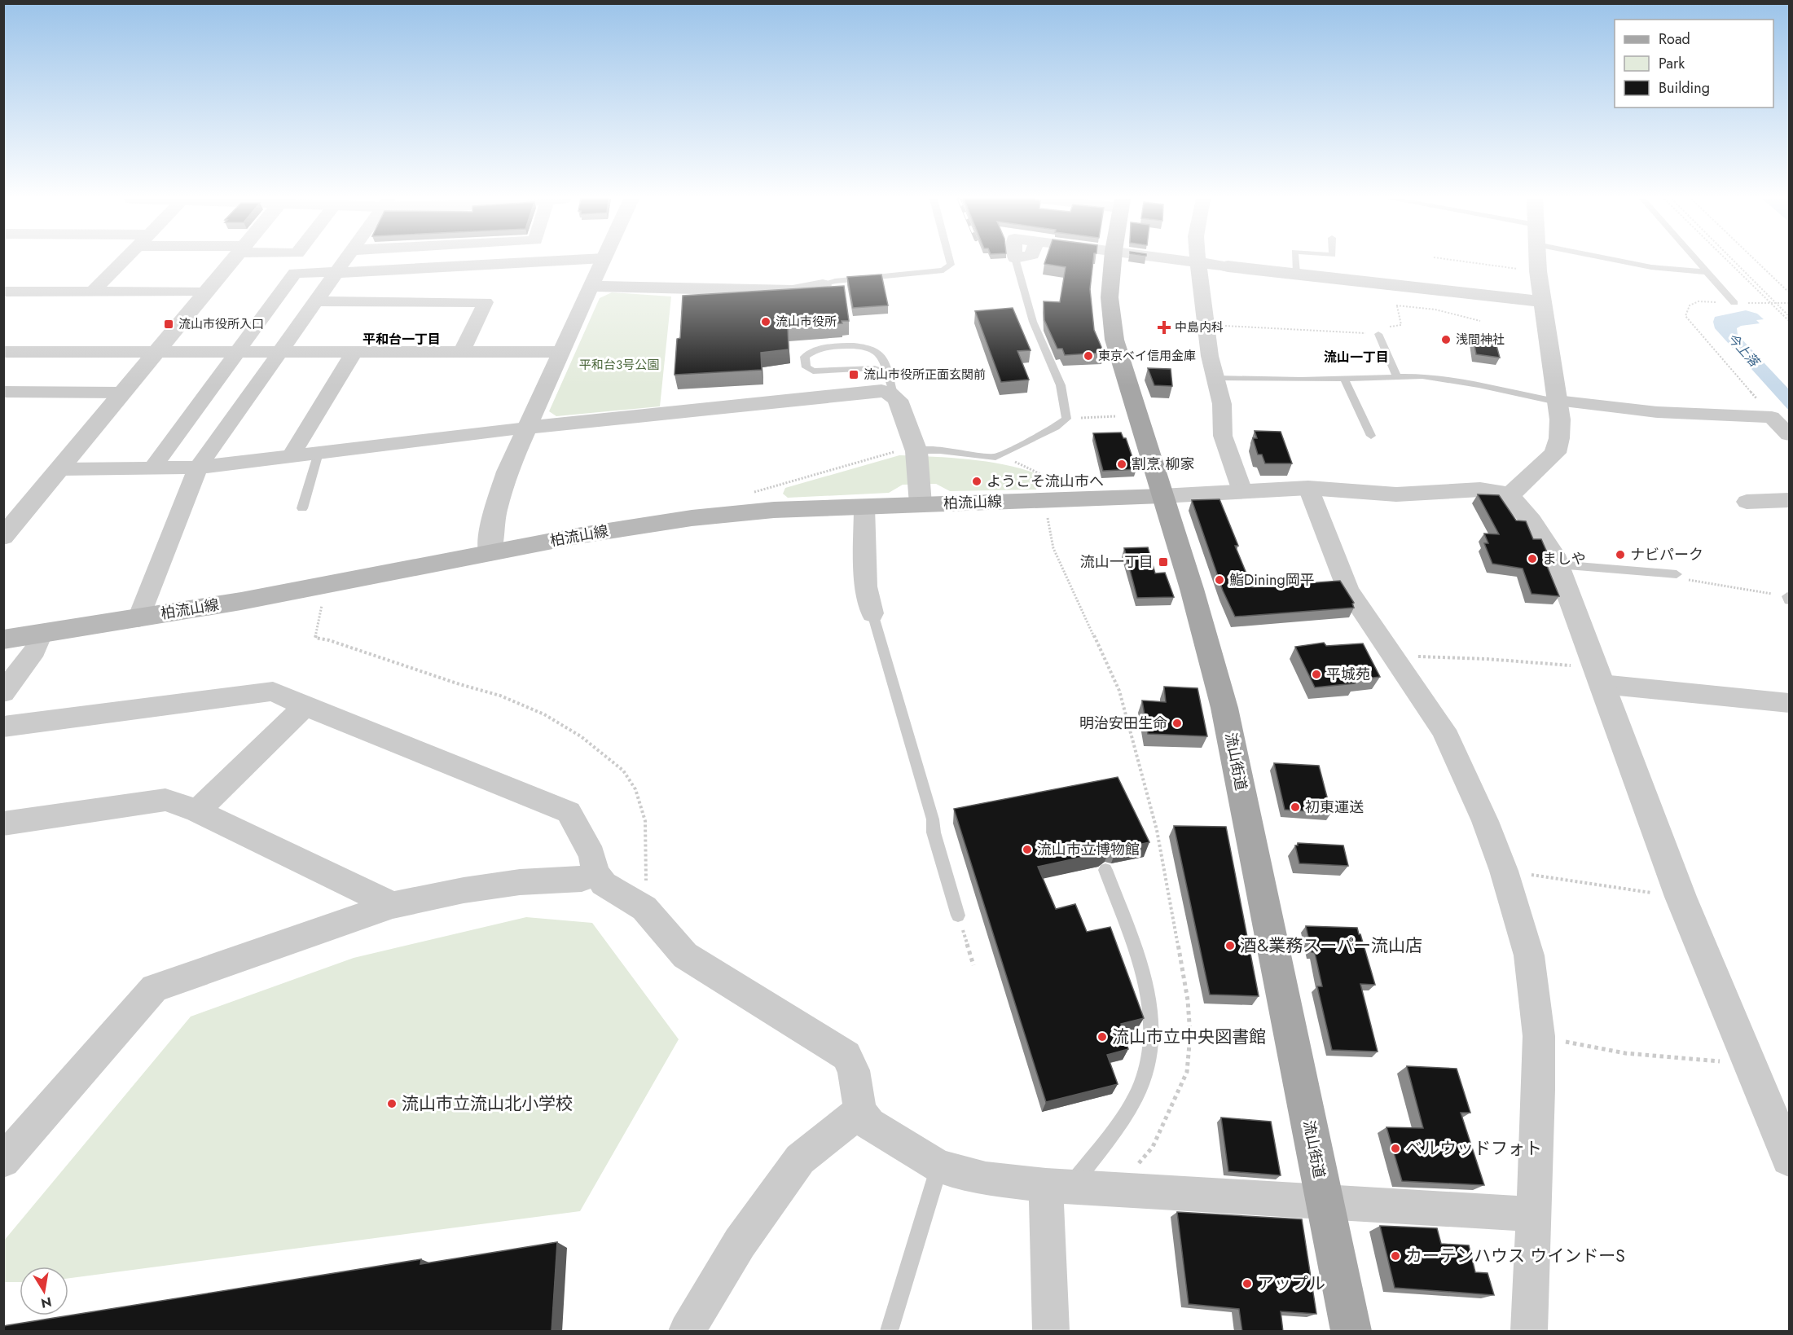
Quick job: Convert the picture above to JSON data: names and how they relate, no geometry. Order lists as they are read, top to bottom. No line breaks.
{"streets":{"main road":["柏流山線","流山街道"]},"crossings":[["柏流山線","流山街道"]],"districts":["平和台一丁目","流山一丁目"],"water":["今上落"],"parks":["平和台３号公園"],"places":{"other":["流山市役所","浅間神社","東京ベイ信用金庫","割烹 柳家","ようこそ流山市へ","ナビパーク","ましや","鮨Dining岡平","平城苑","明治安田生命","初東運送","流山市立博物館","酒&業務スーパー流山店","流山市立中央図書館","流山市立流山北小学校","ベルウッドフォト","カーテンハウス ウインドーS","アップル"],"transit":["流山市役所入口","流山市役所正面玄関前","流山一丁目"],"health":["中島内科"]},"legend":["Road","Park","Building"],"north":"bottom"}
